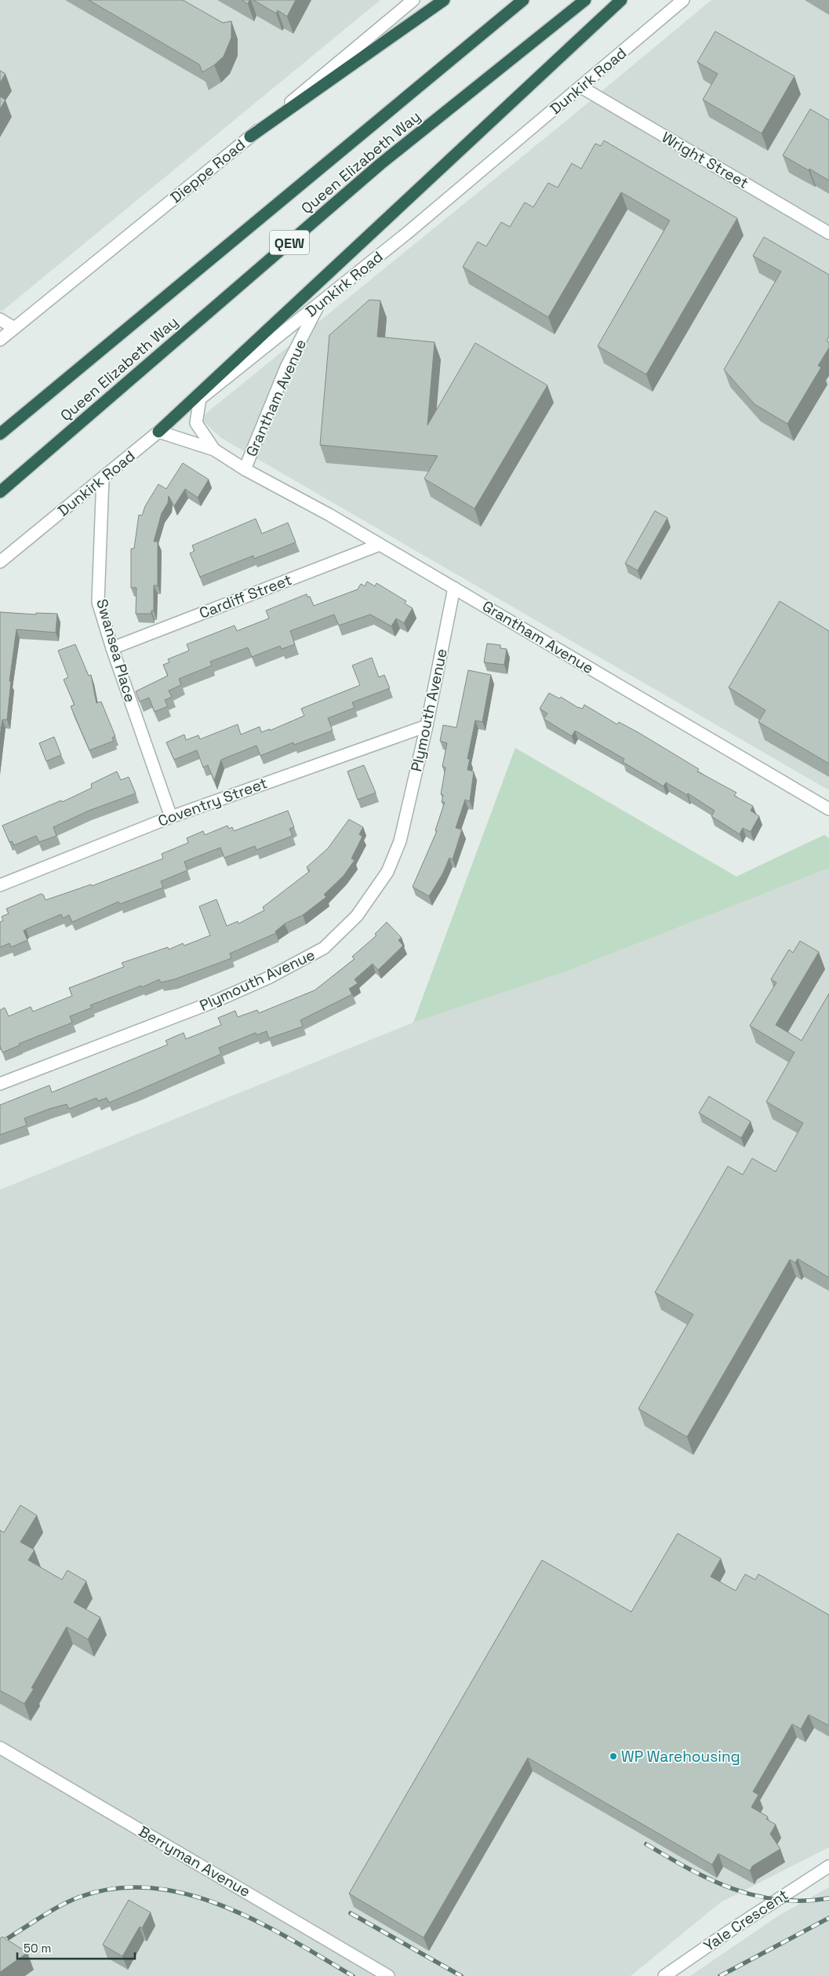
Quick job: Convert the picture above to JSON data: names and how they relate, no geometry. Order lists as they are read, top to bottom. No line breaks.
{"streets":{"highway":["Queen Elizabeth Way","QEW"],"street":["Dunkirk Road","Wright Street","Dieppe Road","Grantham Avenue","Cardiff Street","Swansea Place","Plymouth Avenue","Coventry Street","Berryman Avenue","Yale Crescent"]},"crossings":[["Dunkirk Road","Wright Street"],["Dunkirk Road","Grantham Avenue"],["Dunkirk Road","Swansea Place"],["Grantham Avenue","Cardiff Street"],["Grantham Avenue","Plymouth Avenue"],["Cardiff Street","Swansea Place"],["Swansea Place","Coventry Street"],["Plymouth Avenue","Coventry Street"]],"places":["WP Warehousing"],"scale_bar":"50 m"}
